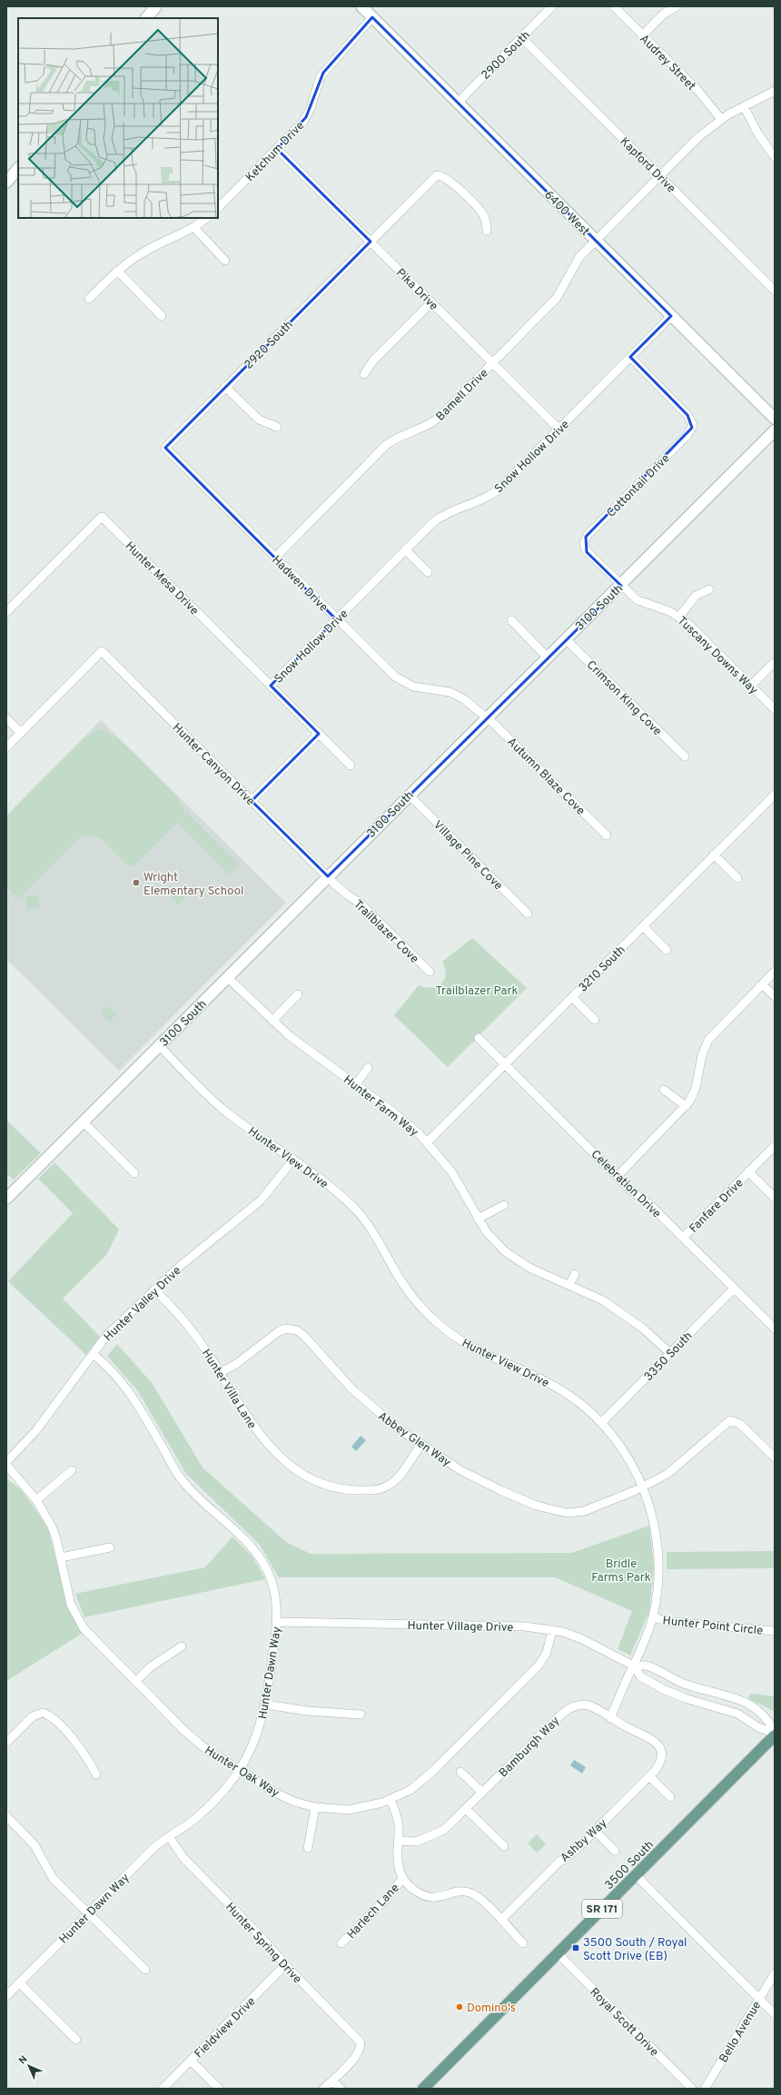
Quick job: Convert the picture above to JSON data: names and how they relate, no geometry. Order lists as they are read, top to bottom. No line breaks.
{"streets":{"main road":["6400 West","3100 South","3500 South","SR 171"],"street":["2900 South","Audrey Street","Ketchum Drive","Kapford Drive","Pika Drive","2920 South","Bamell Drive","Snow Hollow Drive","Cottontail Drive","Hunter Mesa Drive","Hadwen Drive","Tuscany Downs Way","Crimson King Cove","Hunter Canyon Drive","Autumn Blaze Cove","Village Pine Cove","Trailblazer Cove","3210 South","Hunter Farm Way","Hunter View Drive","Celebration Drive","Fanfare Drive","Hunter Valley Drive","3350 South","Hunter Villa Lane","Abbey Glen Way","Hunter Point Circle","Hunter Village Drive","Hunter Dawn Way","Bamburgh Way","Hunter Oak Way","Ashby Way","Harlech Lane","Hunter Spring Drive","Royal Scott Drive","Fieldview Drive","Bello Avenue"]},"crossings":[["2900 South","Kapford Drive"],["2900 South","6400 West"],["Audrey Street","Bamell Drive"],["Ketchum Drive","6400 West"],["Ketchum Drive","Pika Drive"],["Kapford Drive","Bamell Drive"],["6400 West","Bamell Drive"],["6400 West","Snow Hollow Drive"],["Pika Drive","2920 South"],["Pika Drive","Bamell Drive"],["Pika Drive","Snow Hollow Drive"],["2920 South","Hadwen Drive"],["Bamell Drive","Hadwen Drive"],["Snow Hollow Drive","Cottontail Drive"],["Snow Hollow Drive","Hunter Mesa Drive"],["Snow Hollow Drive","Hadwen Drive"],["Cottontail Drive","Tuscany Downs Way"],["Hadwen Drive","3100 South"],["Hadwen Drive","Autumn Blaze Cove"],["3100 South","Tuscany Downs Way"],["3100 South","Crimson King Cove"],["3100 South","Hunter Canyon Drive"],["3100 South","Autumn Blaze Cove"],["3100 South","Village Pine Cove"],["3100 South","Trailblazer Cove"],["3100 South","Hunter Farm Way"],["3100 South","Hunter View Drive"],["Hunter Canyon Drive","Trailblazer Cove"],["3210 South","Hunter Farm Way"],["3210 South","Celebration Drive"],["Hunter Farm Way","3350 South"],["Hunter View Drive","Hunter Valley Drive"],["Hunter View Drive","3350 South"],["Hunter View Drive","Abbey Glen Way"],["Hunter View Drive","Hunter Point Circle"],["Hunter View Drive","Hunter Village Drive"],["Hunter View Drive","Bamburgh Way"],["Celebration Drive","Fanfare Drive"],["Celebration Drive","3350 South"],["Hunter Valley Drive","Hunter Villa Lane"],["Hunter Valley Drive","Hunter Dawn Way"],["Hunter Villa Lane","Abbey Glen Way"],["Hunter Village Drive","Hunter Dawn Way"],["Hunter Village Drive","Hunter Oak Way"],["Hunter Village Drive","3500 South"],["Hunter Dawn Way","Hunter Oak Way"],["Hunter Dawn Way","Hunter Spring Drive"],["Bamburgh Way","Ashby Way"],["3500 South","Royal Scott Drive"],["Hunter Spring Drive","Fieldview Drive"]],"parks":["Trailblazer Park","Bridle Farms Park"],"places":{"other":["Wright Elementary School","Domino's"],"transit":["3500 South / Royal Scott Drive (EB)"]},"north":"top left"}
